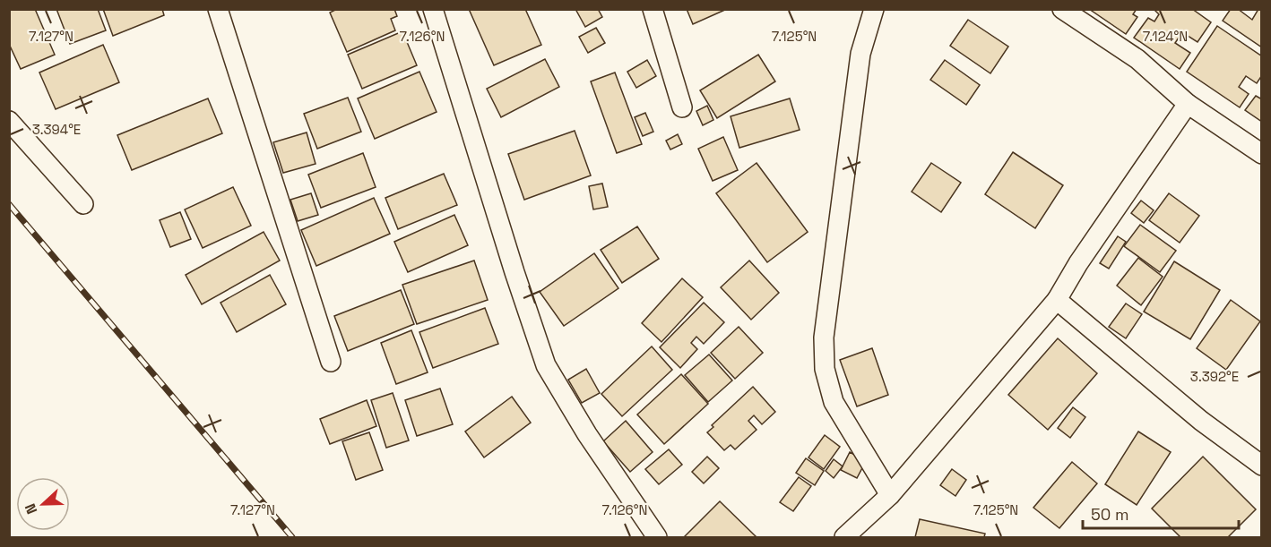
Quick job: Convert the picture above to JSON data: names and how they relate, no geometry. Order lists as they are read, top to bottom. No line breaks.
{"scale_bar":"50 m","north":"left","coordinates":["7.127°N","7.126°N","7.125°N","7.124°N","3.394°E","3.392°E"]}
